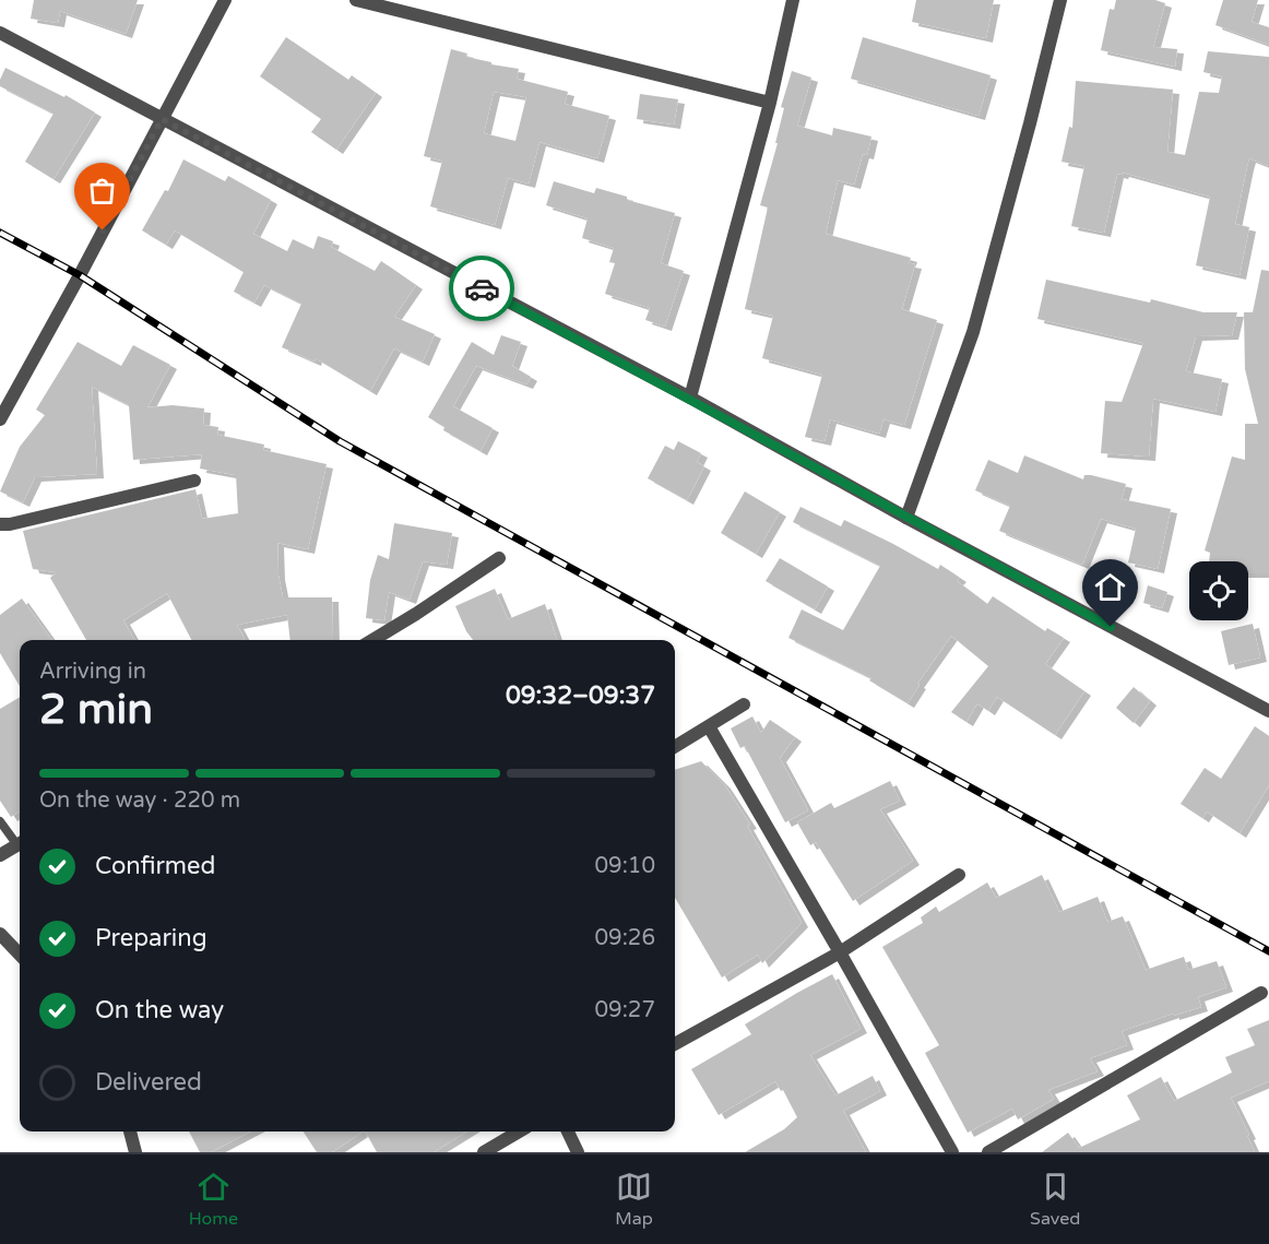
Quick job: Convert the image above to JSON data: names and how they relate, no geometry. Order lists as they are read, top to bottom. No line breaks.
{"page":{"heading":["2 min","Arriving in","09:32–09:37"],"bar":"On the way · 220 m","list":[["Confirmed","09:10"],["Preparing","09:26"],["On the way","09:27"],"Delivered"],"tabs":["Home","Map","Saved"]}}
